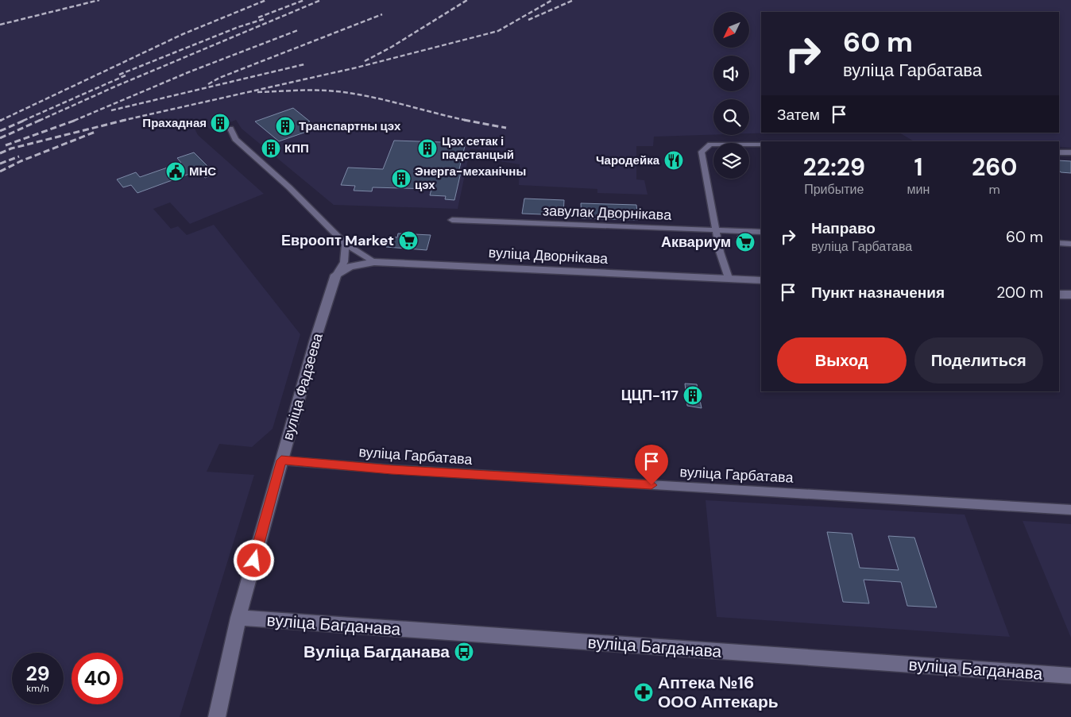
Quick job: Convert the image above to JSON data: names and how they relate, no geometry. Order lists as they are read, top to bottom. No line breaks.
{"streets":{"street":["завулак Дворнікава","вуліца Дворнікава","вуліца Фадзеева","вуліца Гарбатава","вуліца Багданава"]},"crossings":[["вуліца Дворнікава","вуліца Фадзеева"],["вуліца Фадзеева","вуліца Гарбатава"],["вуліца Фадзеева","вуліца Багданава"]],"places":{"building":["Прахадная","Транспартны цэх","КПП","Цэх сетак і падстанцый","Энерга-механічны цэх","ЦЦП-117"],"restaurant":["Чародейка"],"public building":["МНС"],"supermarket":["Евроопт Market","Аквариум"],"bus stop":["Вуліца Багданава"],"pharmacy":["Аптека №16 ООО Аптекарь"]},"north":"bottom left","page":{"turn":["60 m","вуліца Гарбатава"],"then":"Затем","eta":["22:29","Прибытие","1","мин","260","m"],"list":[{"name":"Направо","note":"вуліца Гарбатава","value":"60 m"},{"name":"Пункт назначения","value":"200 m"}],"buttons":["Выход","Поделиться"],"speed":"29 km/h","limit":"40"}}
